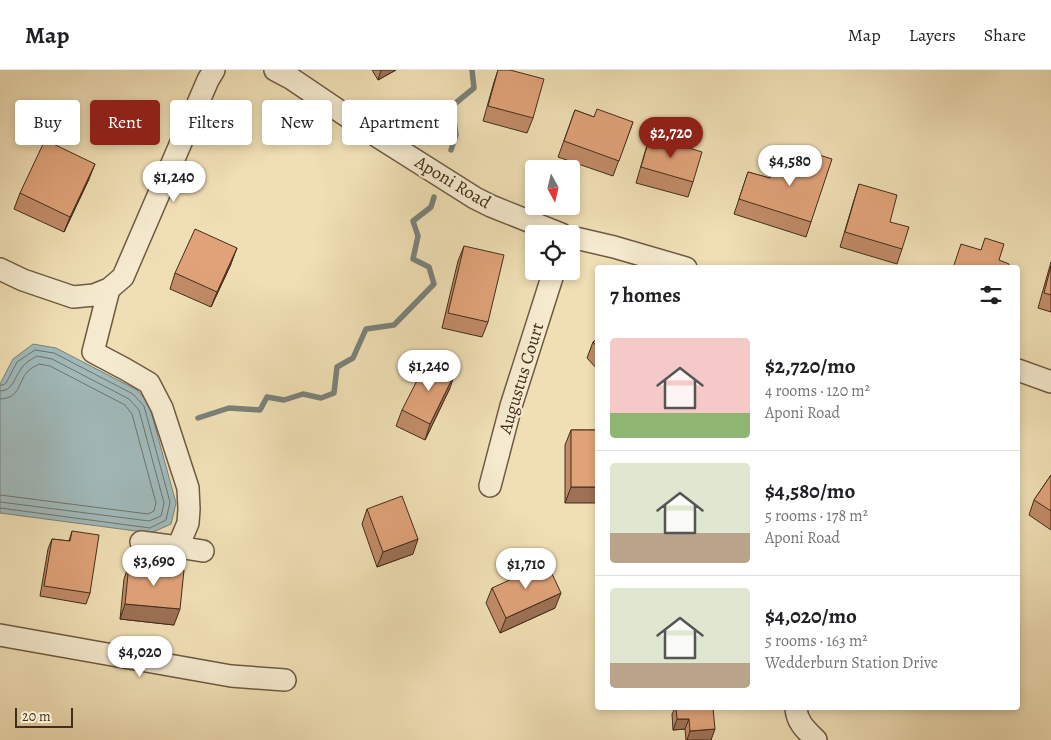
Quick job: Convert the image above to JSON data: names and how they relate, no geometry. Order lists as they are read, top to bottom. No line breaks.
{"streets":{"street":["Aponi Road","Augustus Court"]},"scale_bar":"20 m","north":"bottom","page":{"header":"Map","nav":["Map","Layers","Share"],"chip":["Buy","Rent","Filters","New","Apartment"],"price":["$2,720","$4,580","$1,240","$1,240","$3,690","$1,710","$4,020"],"heading":"7 homes","list":[{"name":"$2,720/mo","note":"4 rooms · 120 m² · Aponi Road"},{"name":"$4,580/mo","note":"5 rooms · 178 m² · Aponi Road"},{"name":"$4,020/mo","note":"5 rooms · 163 m² · Wedderburn Station Drive"}],"scale":"20 m"}}
